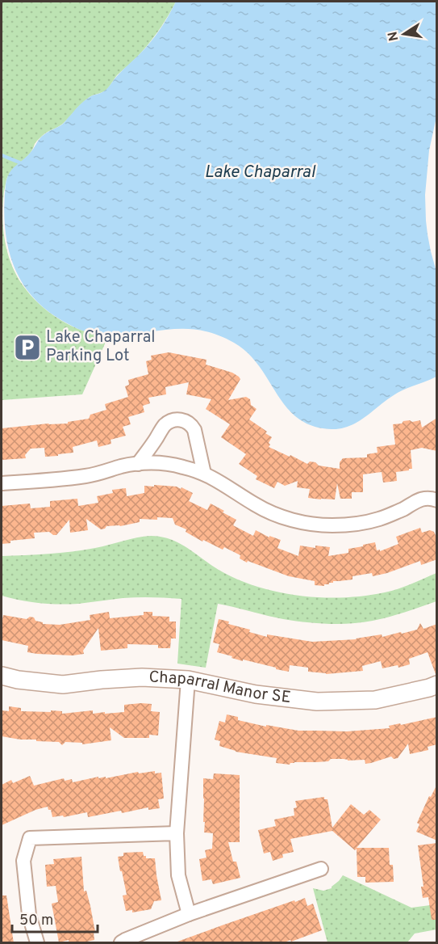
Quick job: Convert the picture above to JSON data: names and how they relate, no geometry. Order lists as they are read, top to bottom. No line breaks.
{"streets":{"street":["Chaparral Manor SE"]},"water":["Lake Chaparral"],"places":{"parking":["Lake Chaparral Parking Lot"]},"scale_bar":"50 m","north":"left"}
